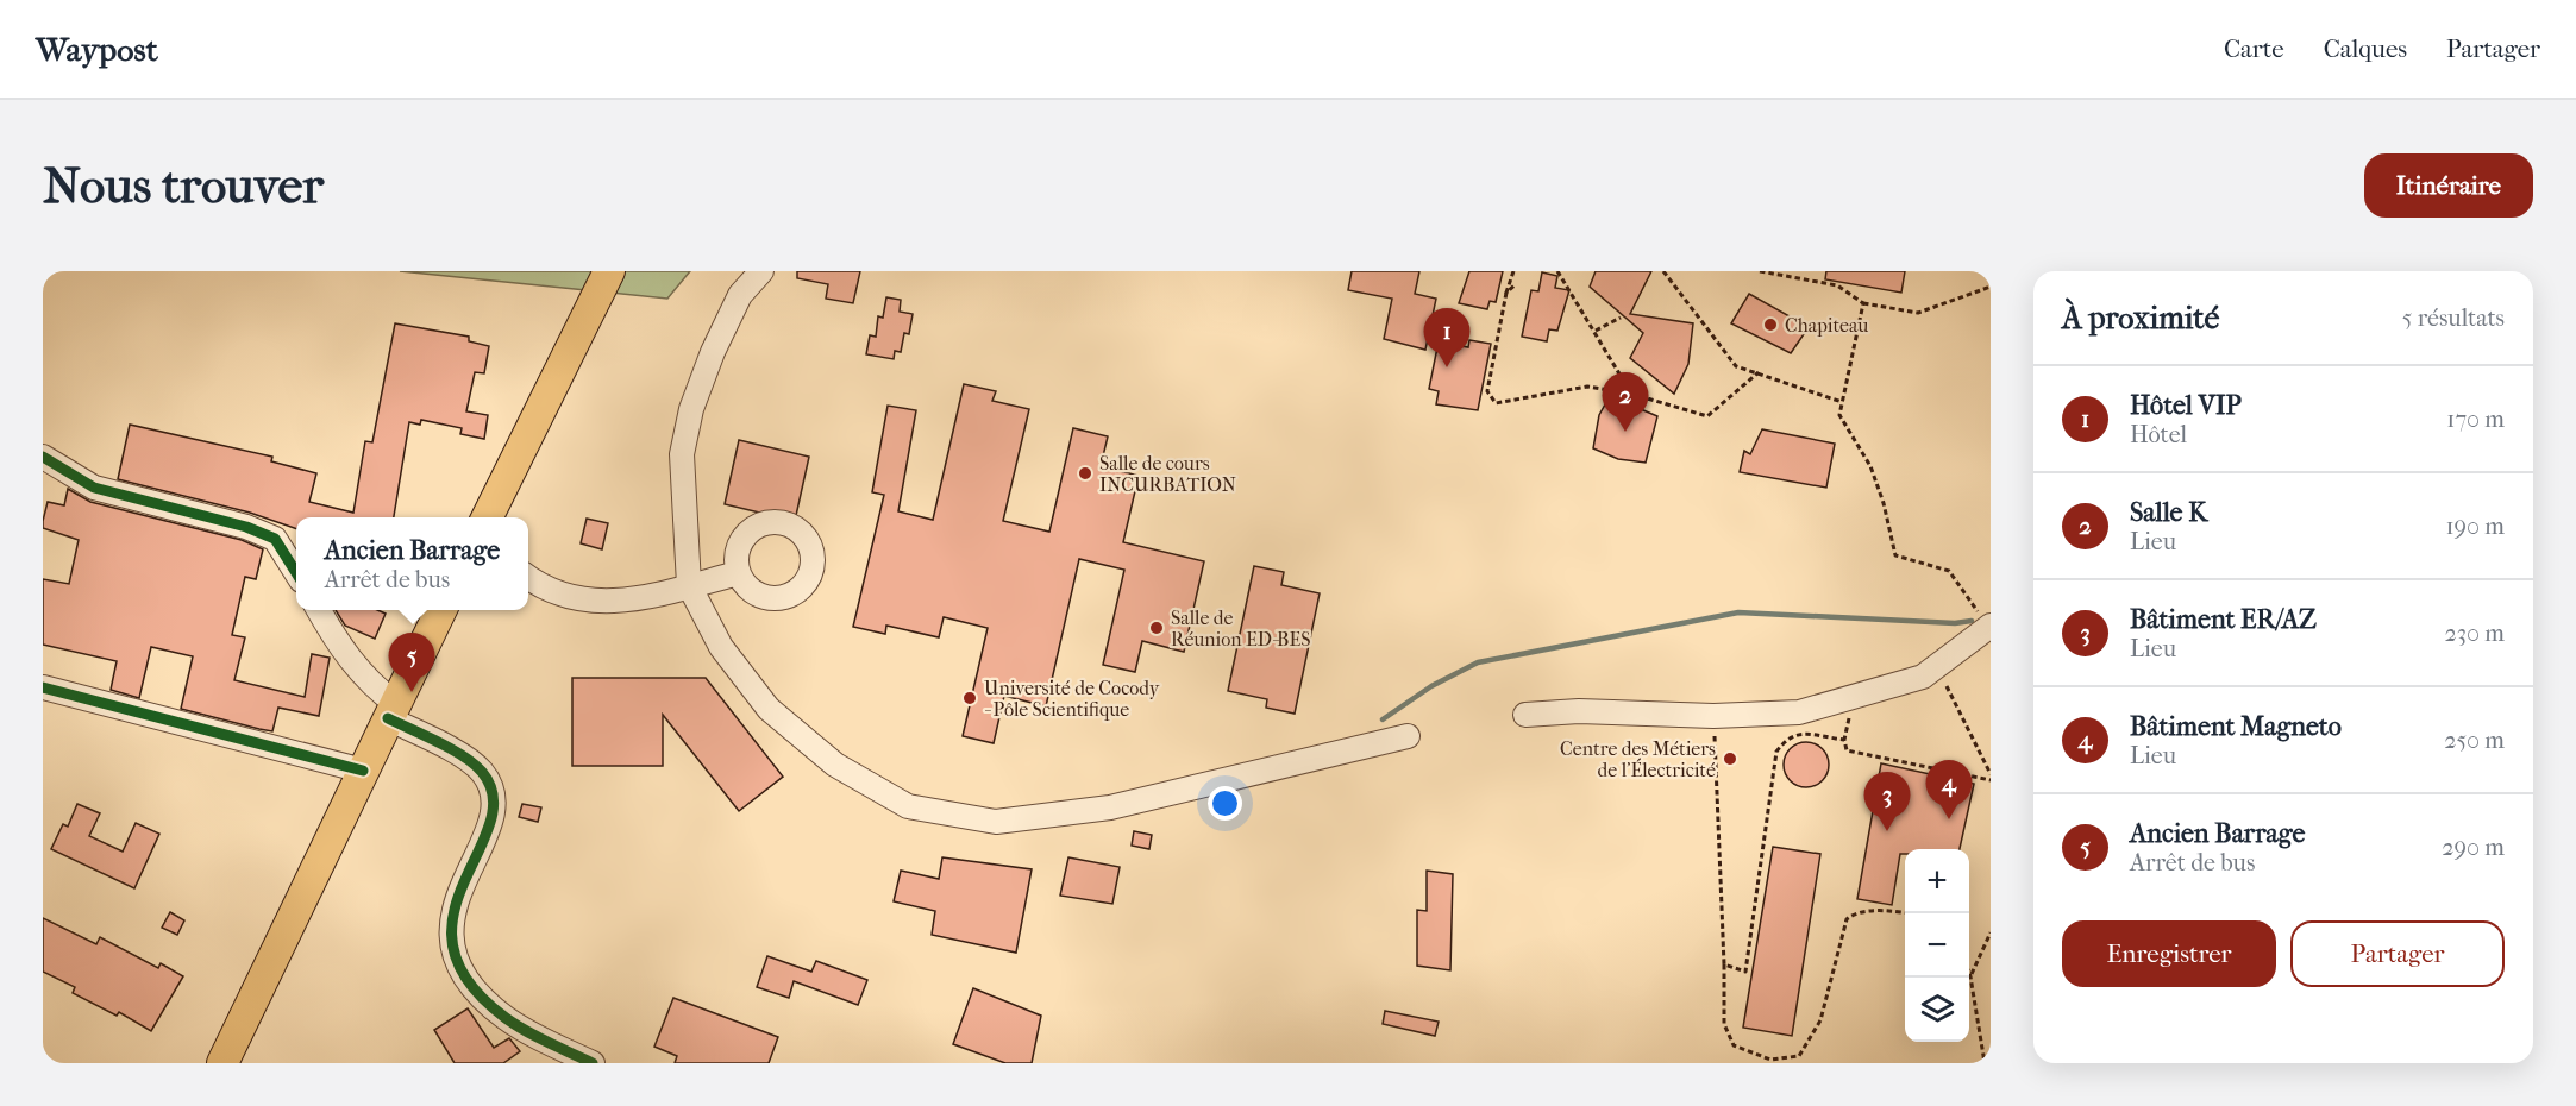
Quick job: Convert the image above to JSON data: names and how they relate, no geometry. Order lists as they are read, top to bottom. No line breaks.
{"places":["Chapiteau","Salle de cours INCURBATION","Salle de Réunion ED-BES","Université de Cocody - Pôle Scientifique","Centre des Métiers de l'Électricité"],"page":{"header":"Waypost","nav":["Carte","Calques","Partager"],"buttons":["Itinéraire",["Enregistrer","Partager"]],"title":"Nous trouver","heading":["À proximité","5 résultats"],"pins":["1","2","5","4","3"],"list":[{"mark":"1","name":"Hôtel VIP","note":"Hôtel","value":"170 m"},{"mark":"2","name":"Salle K","note":"Lieu","value":"190 m"},{"mark":"3","name":"Bâtiment ER/AZ","note":"Lieu","value":"230 m"},{"mark":"4","name":"Bâtiment Magneto","note":"Lieu","value":"250 m"},{"mark":"5","name":"Ancien Barrage","note":"Arrêt de bus","value":"290 m"}],"popup":["Ancien Barrage","Arrêt de bus"],"map_buttons":["+","−"]}}
